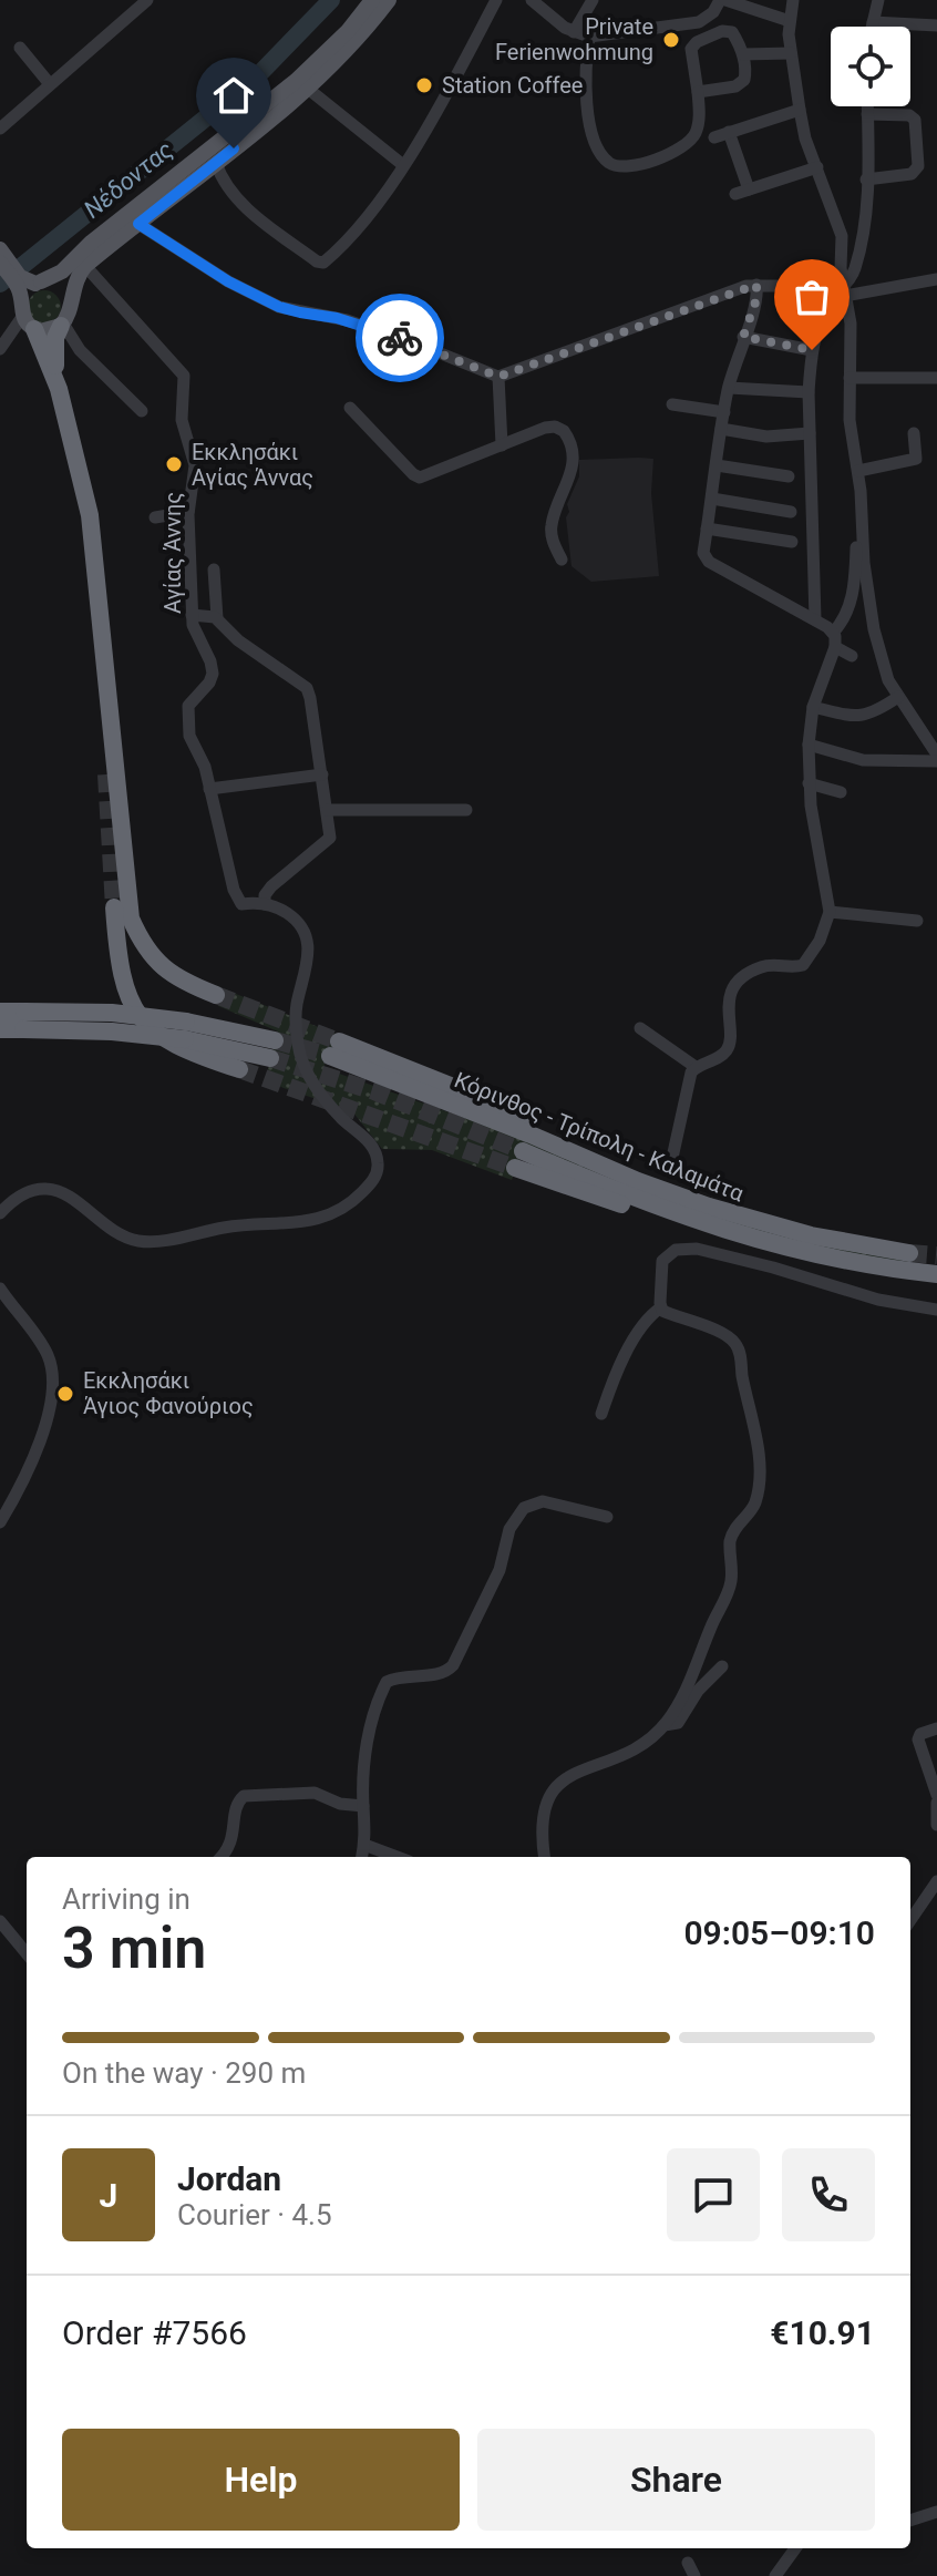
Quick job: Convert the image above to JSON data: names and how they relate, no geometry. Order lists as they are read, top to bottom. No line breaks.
{"streets":{"highway":["Κόρινθος - Τρίπολη - Καλαμάτα"],"street":["Αγίας Άννης"]},"water":["Νέδoντας"],"places":["Private Ferienwohmung","Station Coffee","Εκκλησάκι Αγίας Άννας","Εκκλησάκι Άγιος Φανούριος"],"page":{"heading":["3 min","Arriving in","09:05–09:10"],"panel":["Jordan","Courier · 4.5","Order #7566","€10.91"],"bar":"On the way · 290 m","round":"J","buttons":["Help","Share"]}}
